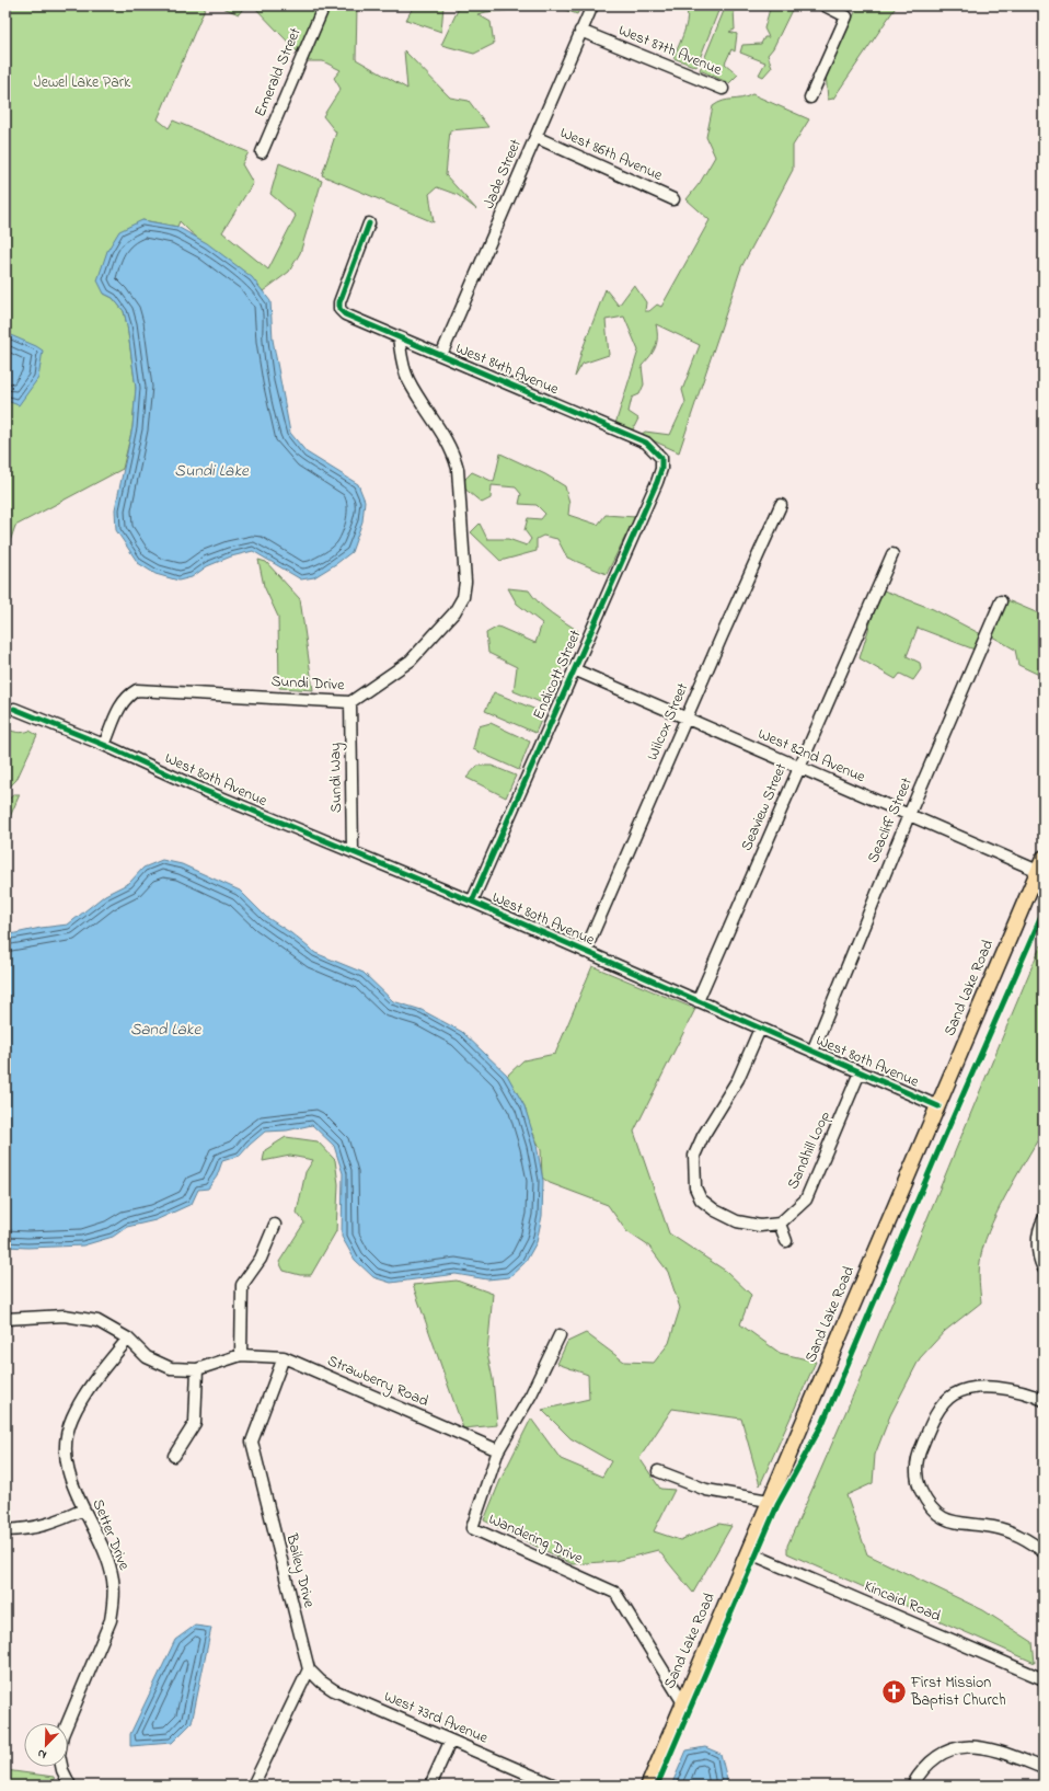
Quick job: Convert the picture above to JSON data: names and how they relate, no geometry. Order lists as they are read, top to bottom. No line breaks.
{"streets":{"main road":["Sand Lake Road"],"street":["West 87th Avenue","Emerald Street","West 86th Avenue","Jade Street","West 84th Avenue","Endicott Street","Sundi Drive","Wilcox Street","West 82nd Avenue","Sundi Way","West 80th Avenue","Seaview Street","Seacliff Street","Sandhill Loop","Strawberry Road","Setter Drive","Wandering Drive","Bailey Drive","Kincaid Road","West 73rd Avenue"]},"crossings":[["West 87th Avenue","Jade Street"],["West 86th Avenue","Jade Street"],["Jade Street","West 84th Avenue"],["West 84th Avenue","Endicott Street"],["West 84th Avenue","Sundi Drive"],["Endicott Street","West 82nd Avenue"],["Endicott Street","West 80th Avenue"],["Sundi Drive","Sundi Way"],["Sundi Drive","West 80th Avenue"],["Wilcox Street","West 82nd Avenue"],["Wilcox Street","West 80th Avenue"],["West 82nd Avenue","Seaview Street"],["West 82nd Avenue","Seacliff Street"],["West 82nd Avenue","Sand Lake Road"],["Sundi Way","West 80th Avenue"],["West 80th Avenue","Seaview Street"],["West 80th Avenue","Seacliff Street"],["West 80th Avenue","Sand Lake Road"],["West 80th Avenue","Sandhill Loop"],["Sand Lake Road","Wandering Drive"],["Sand Lake Road","Kincaid Road"],["Strawberry Road","Wandering Drive"],["Strawberry Road","Bailey Drive"],["Bailey Drive","West 73rd Avenue"]],"water":["Sundi Lake","Sand Lake"],"parks":["Jewel Lake Park"],"places":{"church":["First Mission Baptist Church"]},"north":"bottom left"}
